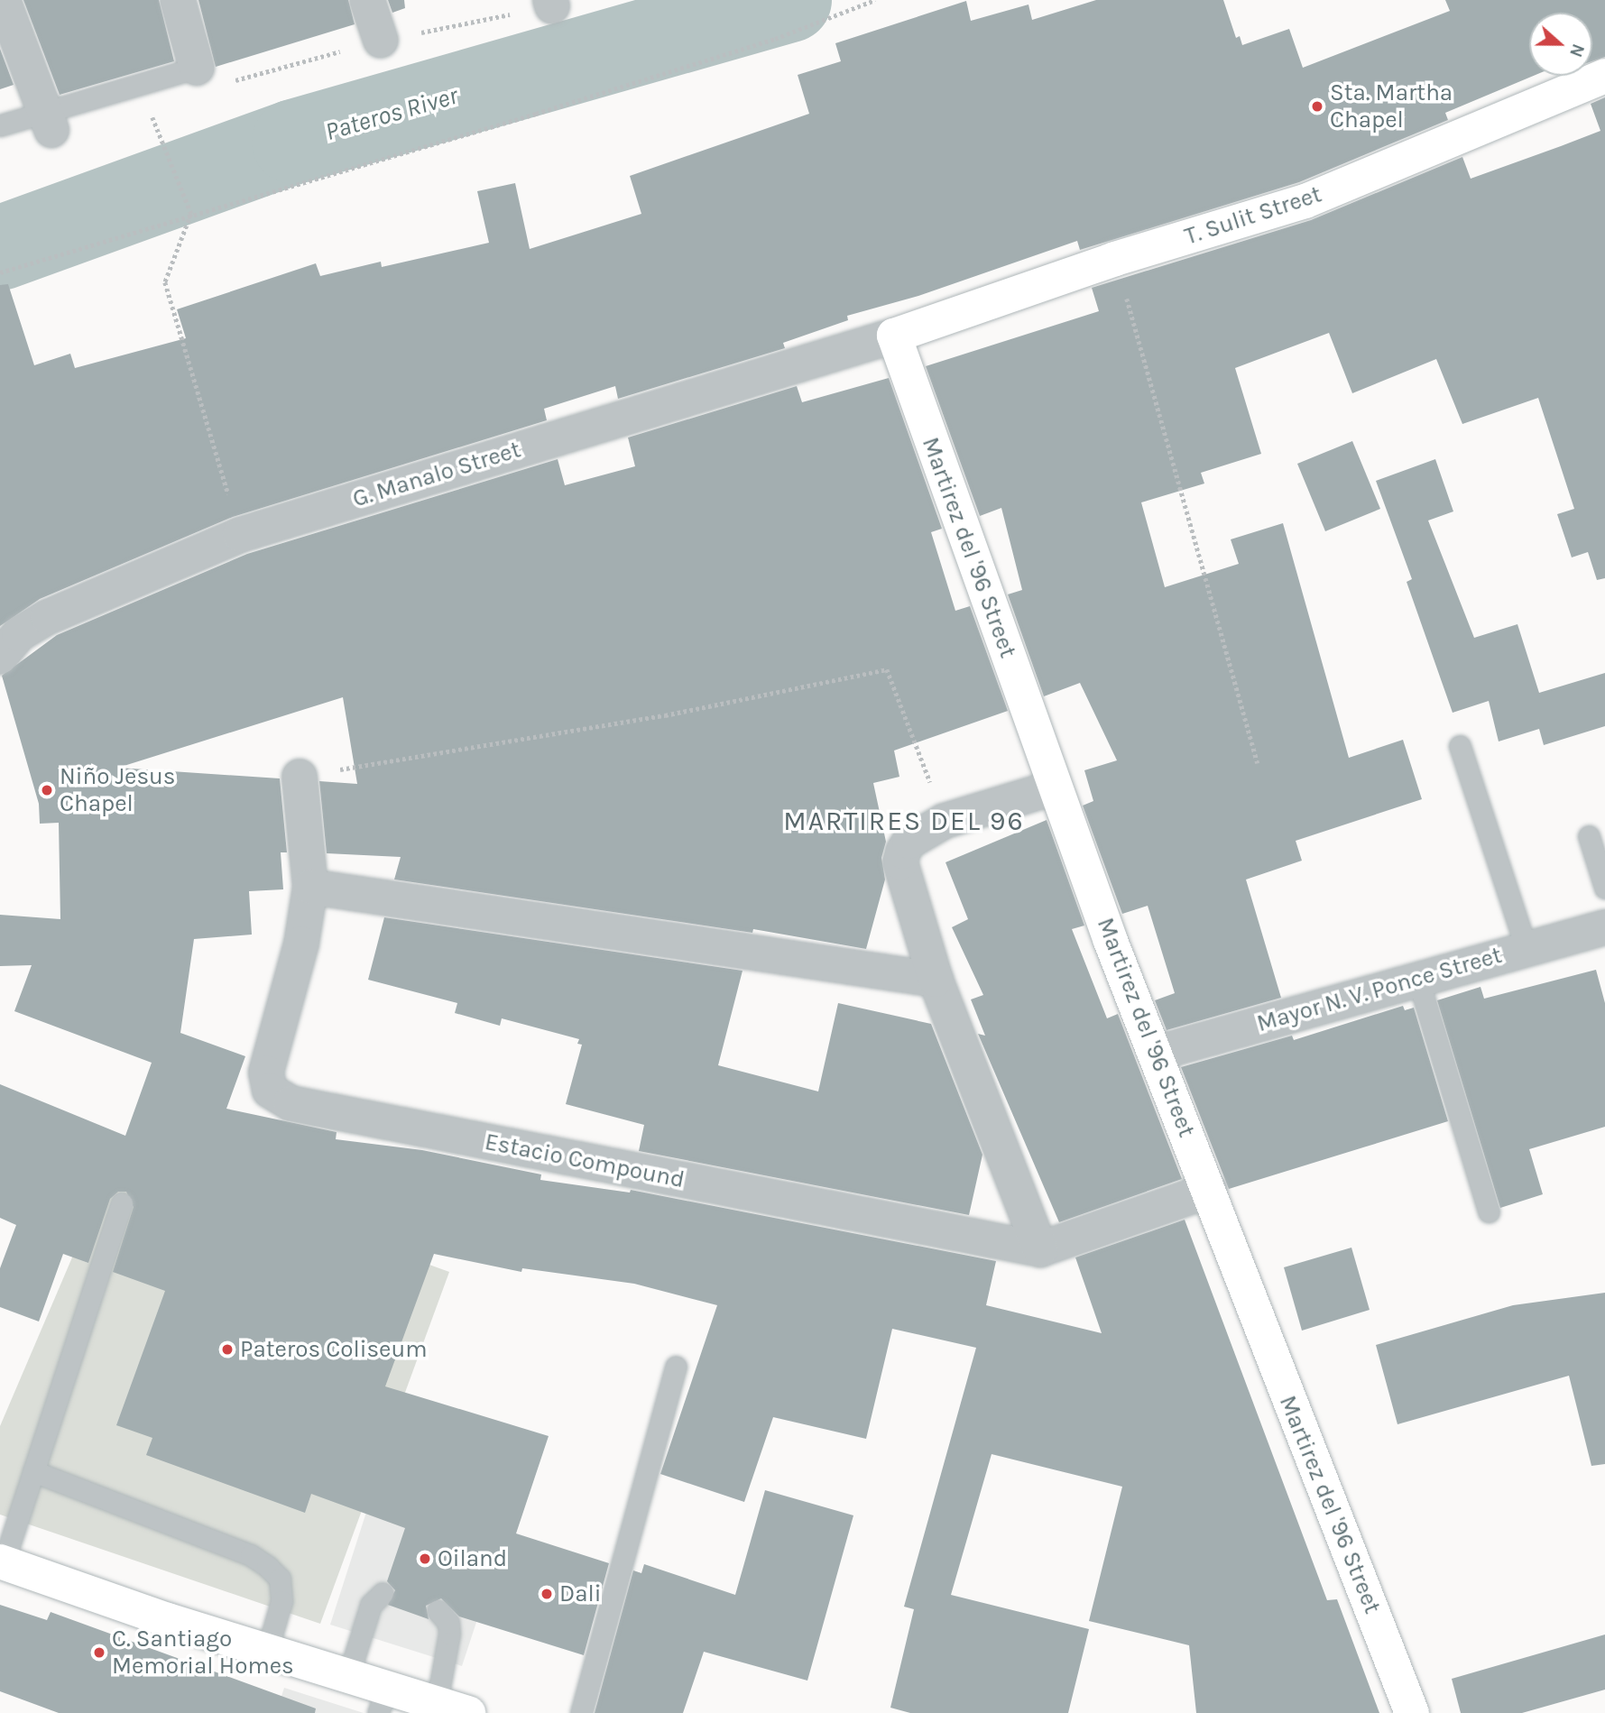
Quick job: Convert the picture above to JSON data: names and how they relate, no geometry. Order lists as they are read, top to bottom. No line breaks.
{"streets":{"street":["T. Sulit Street","G. Manalo Street","Martirez del '96 Street","Mayor N. V. Ponce Street","Estacio Compound"]},"crossings":[["T. Sulit Street","G. Manalo Street"],["T. Sulit Street","Martirez del '96 Street"],["G. Manalo Street","Martirez del '96 Street"],["Martirez del '96 Street","Mayor N. V. Ponce Street"]],"districts":["MARTIRES DEL 96"],"water":["Pateros River"],"places":["Sta. Martha Chapel","Niño Jesus Chapel","Pateros Coliseum","Oiland","Dali","C. Santiago Memorial Homes"],"north":"right"}
